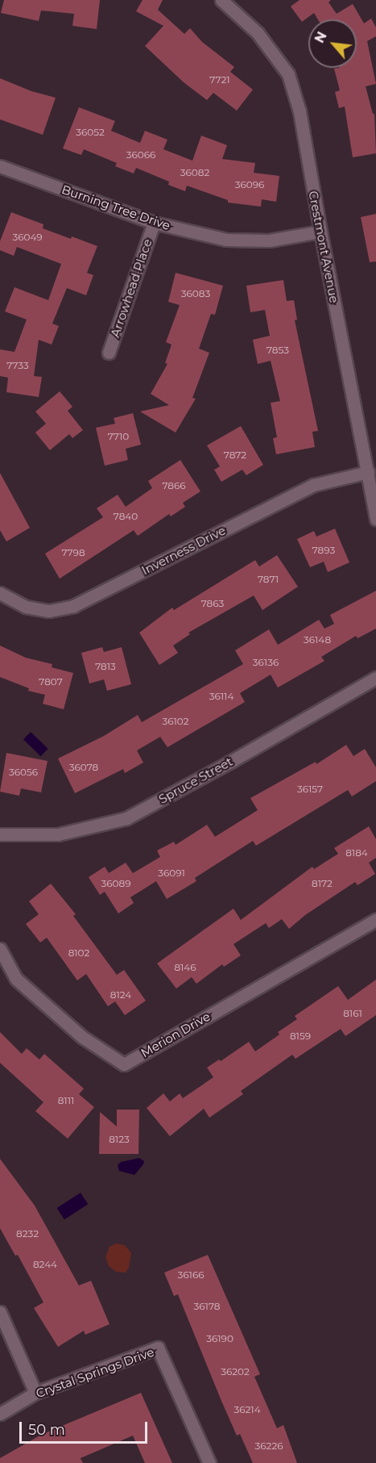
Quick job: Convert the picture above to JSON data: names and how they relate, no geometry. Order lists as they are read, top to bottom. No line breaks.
{"streets":{"street":["Burning Tree Drive","Crestmont Avenue","Arrowhead Place","Inverness Drive","Spruce Street","Merion Drive","Crystal Springs Drive"]},"crossings":[["Burning Tree Drive","Crestmont Avenue"],["Burning Tree Drive","Arrowhead Place"],["Crestmont Avenue","Inverness Drive"]],"house_numbers":["7721","36052","36066","36082","36096","36049","36083","7853","7733","7710","7872","7866","7840","7893","7798","7871","7863","36148","36136","7813","7807","36114","36102","36078","36056","36157","8184","36091","36089","8172","8102","8146","8124","8161","8159","8111","8123","8232","8244","36166","36178","36190","36202","36214","36226"],"scale_bar":"50 m","north":"top left"}
